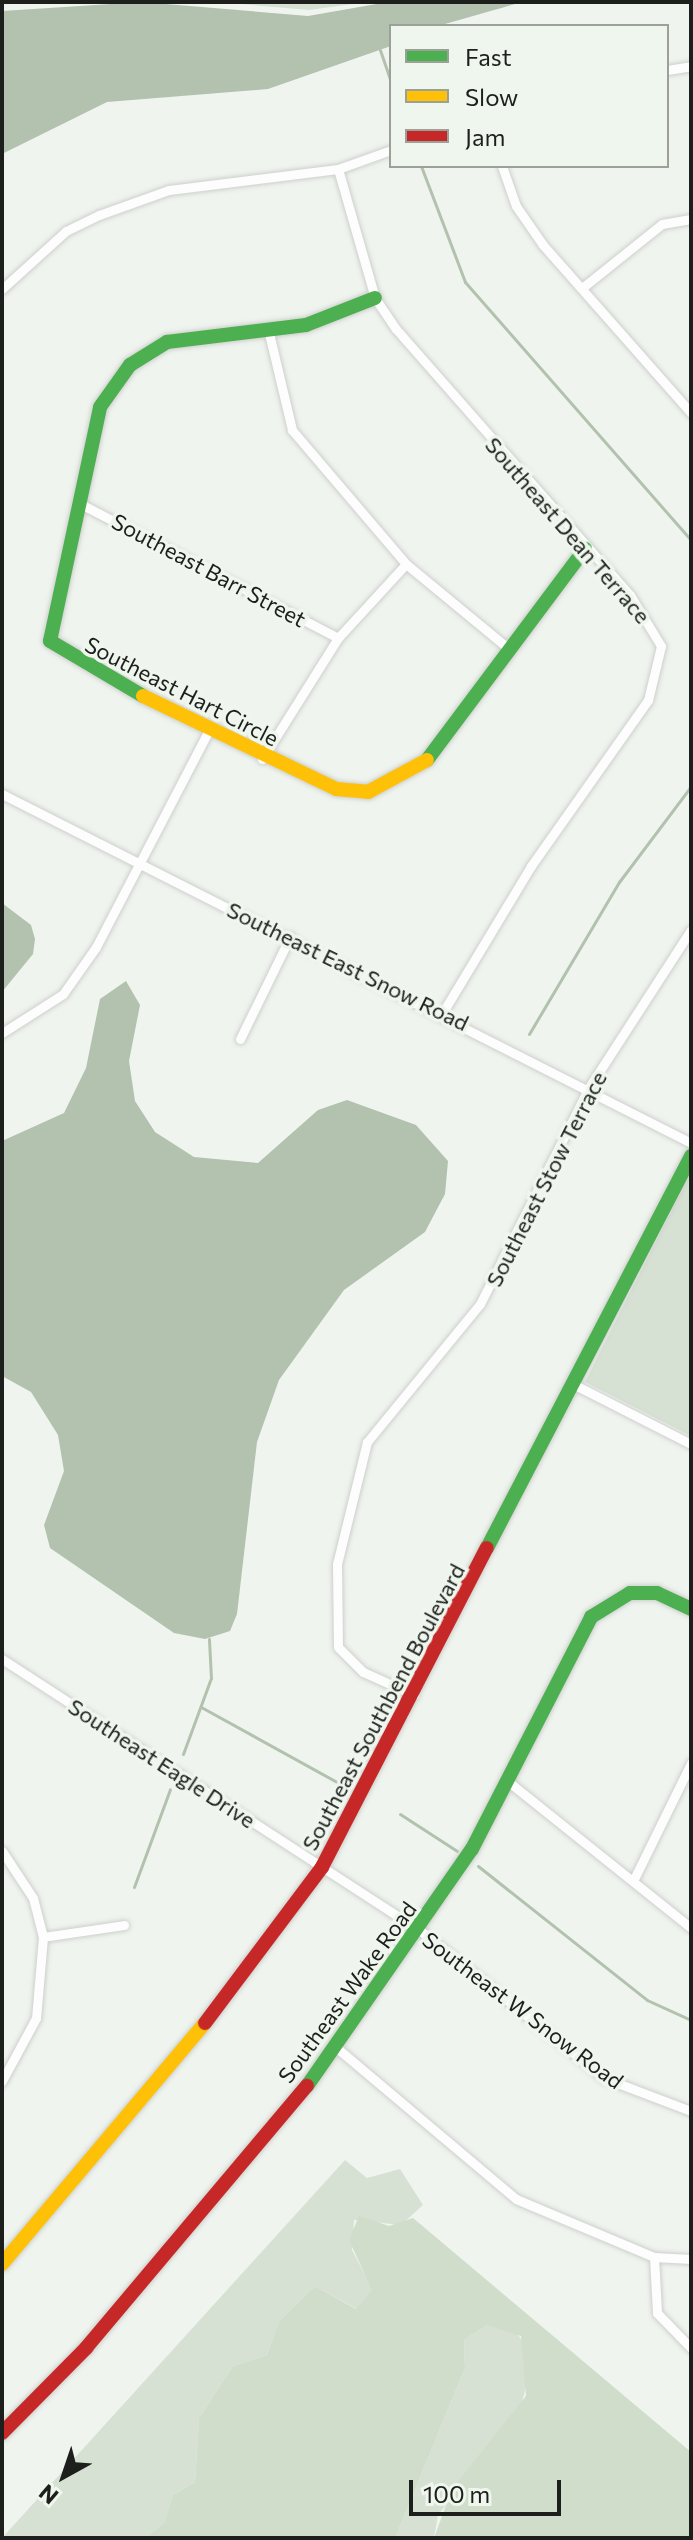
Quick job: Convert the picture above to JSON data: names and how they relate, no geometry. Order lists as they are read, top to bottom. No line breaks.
{"streets":{"street":["Southeast Dean Terrace","Southeast Barr Street","Southeast Hart Circle","Southeast East Snow Road","Southeast Stow Terrace","Southeast Southbend Boulevard","Southeast Eagle Drive","Southeast Wake Road","Southeast W Snow Road"]},"crossings":[["Southeast Dean Terrace","Southeast Hart Circle"],["Southeast Dean Terrace","Southeast East Snow Road"],["Southeast Barr Street","Southeast Hart Circle"],["Southeast East Snow Road","Southeast Stow Terrace"],["Southeast Stow Terrace","Southeast Southbend Boulevard"],["Southeast Southbend Boulevard","Southeast Eagle Drive"],["Southeast Southbend Boulevard","Southeast W Snow Road"],["Southeast Eagle Drive","Southeast W Snow Road"],["Southeast Wake Road","Southeast W Snow Road"]],"legend":["Fast","Slow","Jam"],"scale_bar":"100 m","north":"bottom left"}
